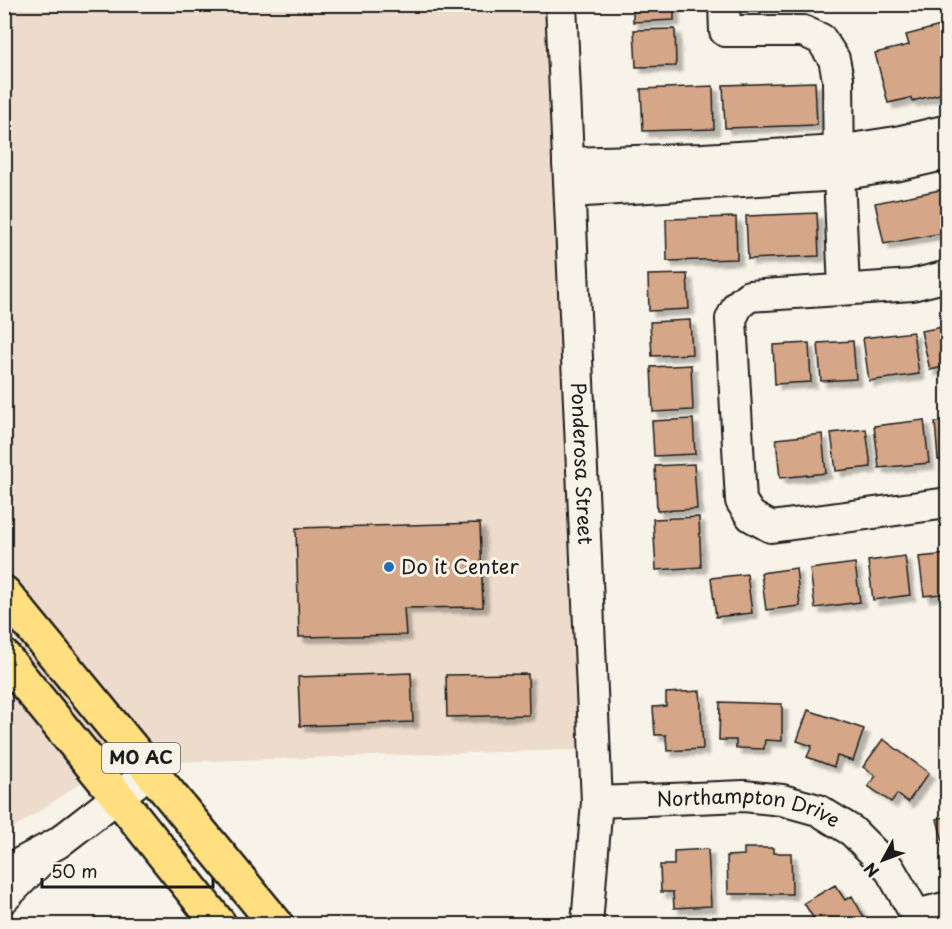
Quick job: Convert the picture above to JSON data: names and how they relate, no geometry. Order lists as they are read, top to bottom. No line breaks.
{"streets":{"main road":["MO AC"],"street":["Ponderosa Street","Northampton Drive"]},"crossings":[["Ponderosa Street","Northampton Drive"]],"places":["Do it Center"],"scale_bar":"50 m","north":"bottom left"}
